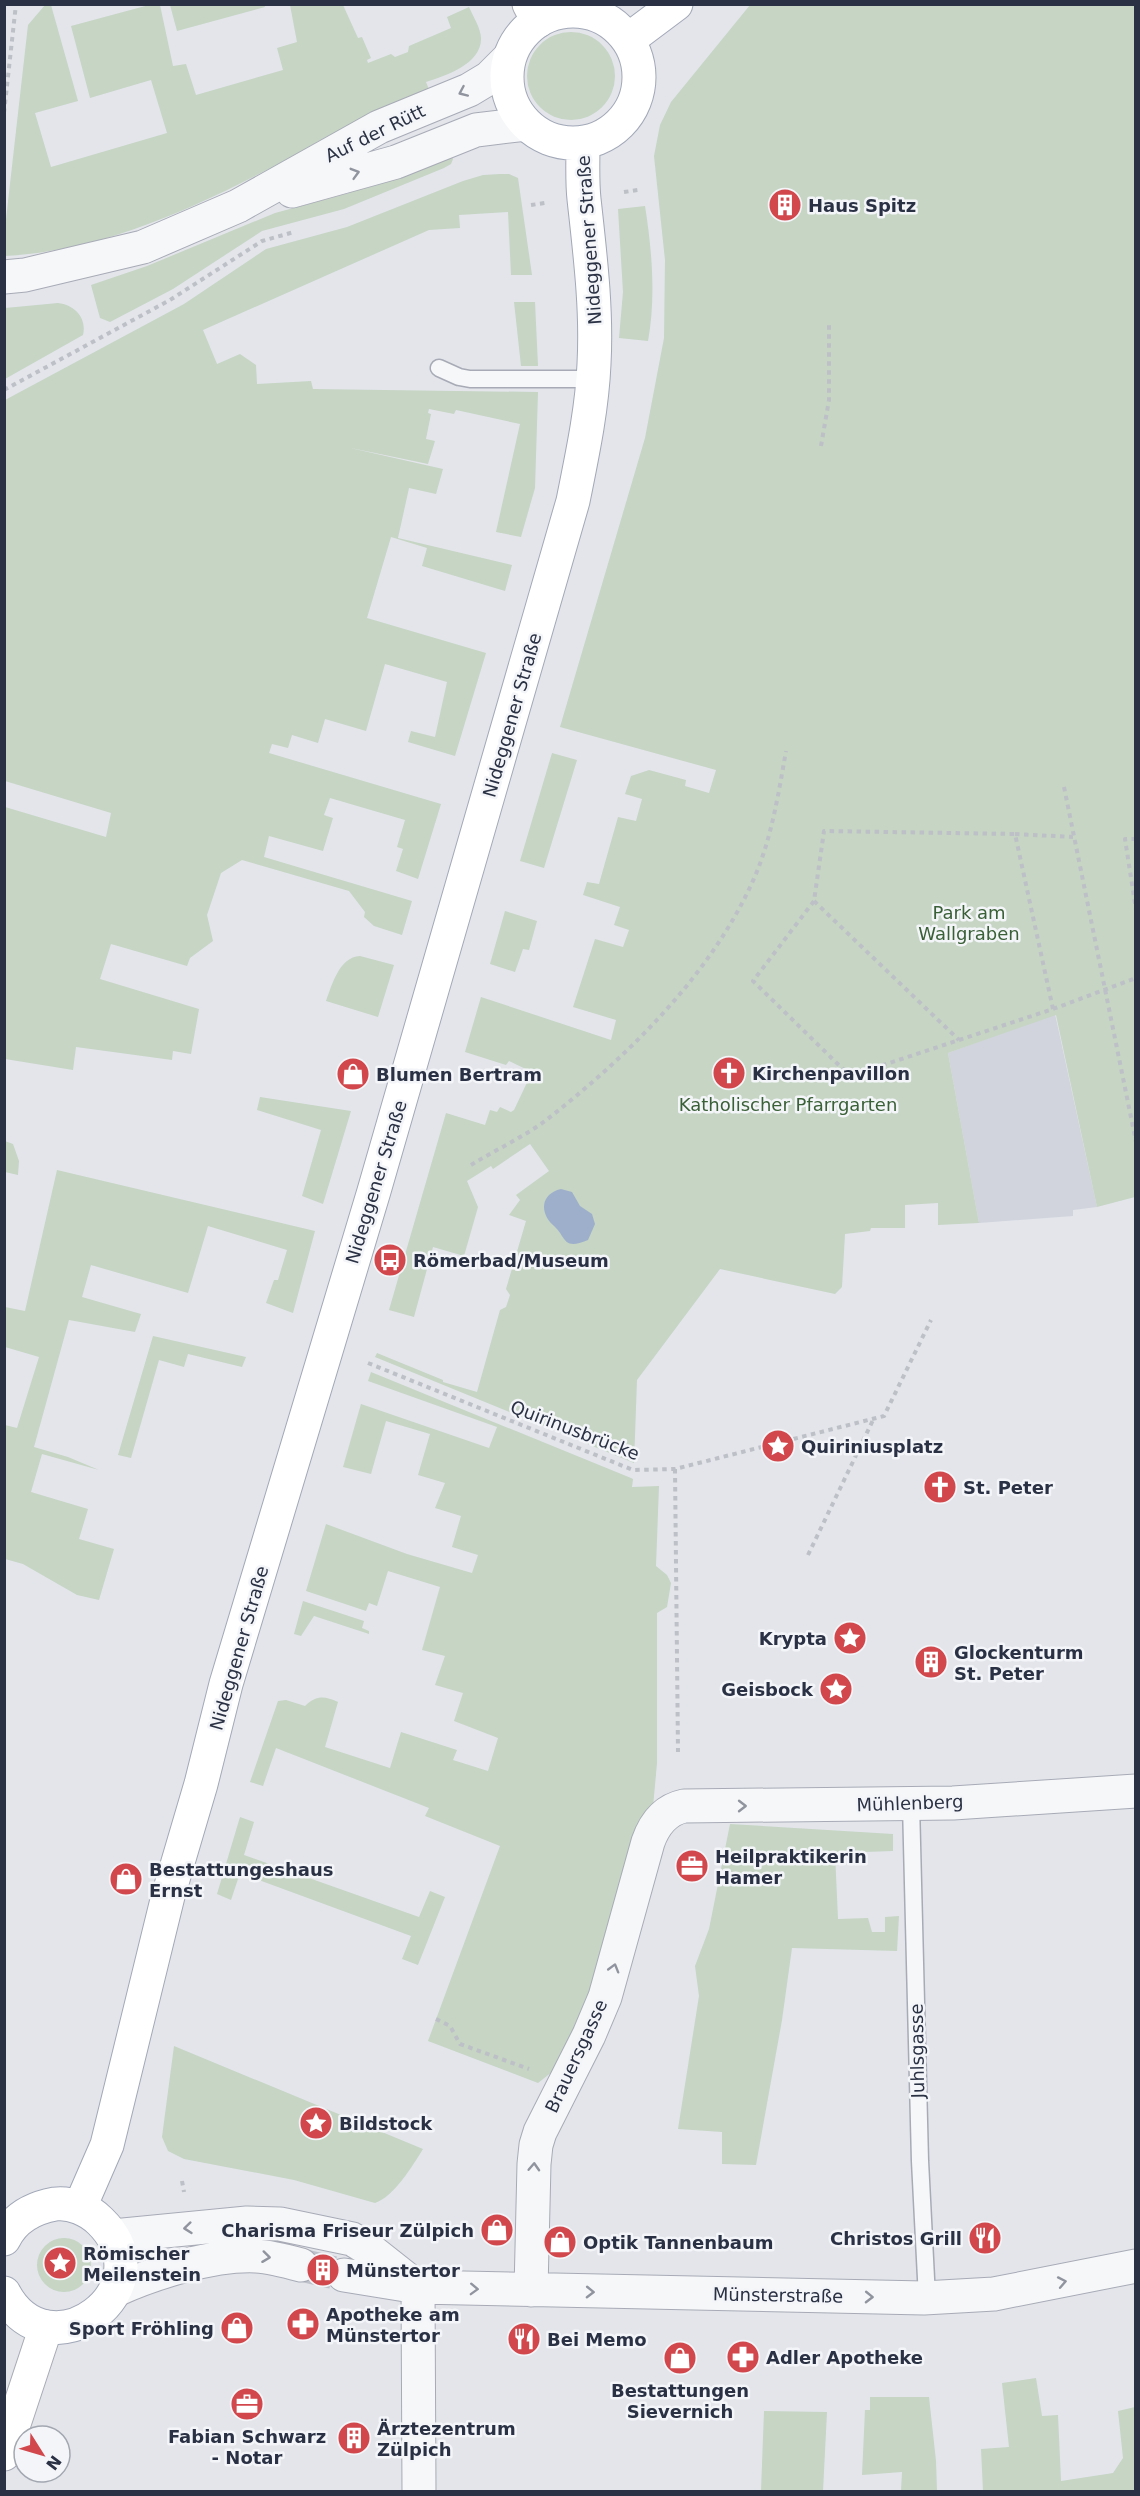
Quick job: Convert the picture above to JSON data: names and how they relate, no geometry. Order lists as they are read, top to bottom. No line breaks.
{"streets":{"main road":["Nideggener Straße"],"street":["Auf der Rütt","Mühlenberg","Brauersgasse","Münsterstraße"],"lane":["Juhlsgasse"],"path":["Quirinusbrücke"]},"crossings":[["Auf der Rütt","Nideggener Straße"],["Mühlenberg","Juhlsgasse"],["Mühlenberg","Brauersgasse"],["Juhlsgasse","Münsterstraße"],["Brauersgasse","Münsterstraße"]],"one_way":["Mühlenberg","Brauersgasse","Münsterstraße"],"parks":["Park am Wallgraben","Katholischer Pfarrgarten"],"places":{"building":["Haus Spitz","Glockenturm St. Peter","Münstertor","Ärztezentrum Zülpich"],"church":["Kirchenpavillon","St. Peter"],"shop":["Blumen Bertram","Bestattungeshaus Ernst","Charisma Friseur Zülpich","Optik Tannenbaum","Sport Fröhling","Bestattungen Sievernich"],"bus stop":["Römerbad/Museum"],"place":["Quiriniusplatz","Krypta","Geisbock","Bildstock","Römischer Meilenstein"],"office":["Heilpraktikerin Hamer","Fabian Schwarz - Notar"],"restaurant":["Christos Grill","Bei Memo"],"pharmacy":["Apotheke am Münstertor","Adler Apotheke"]},"north":"bottom right"}
